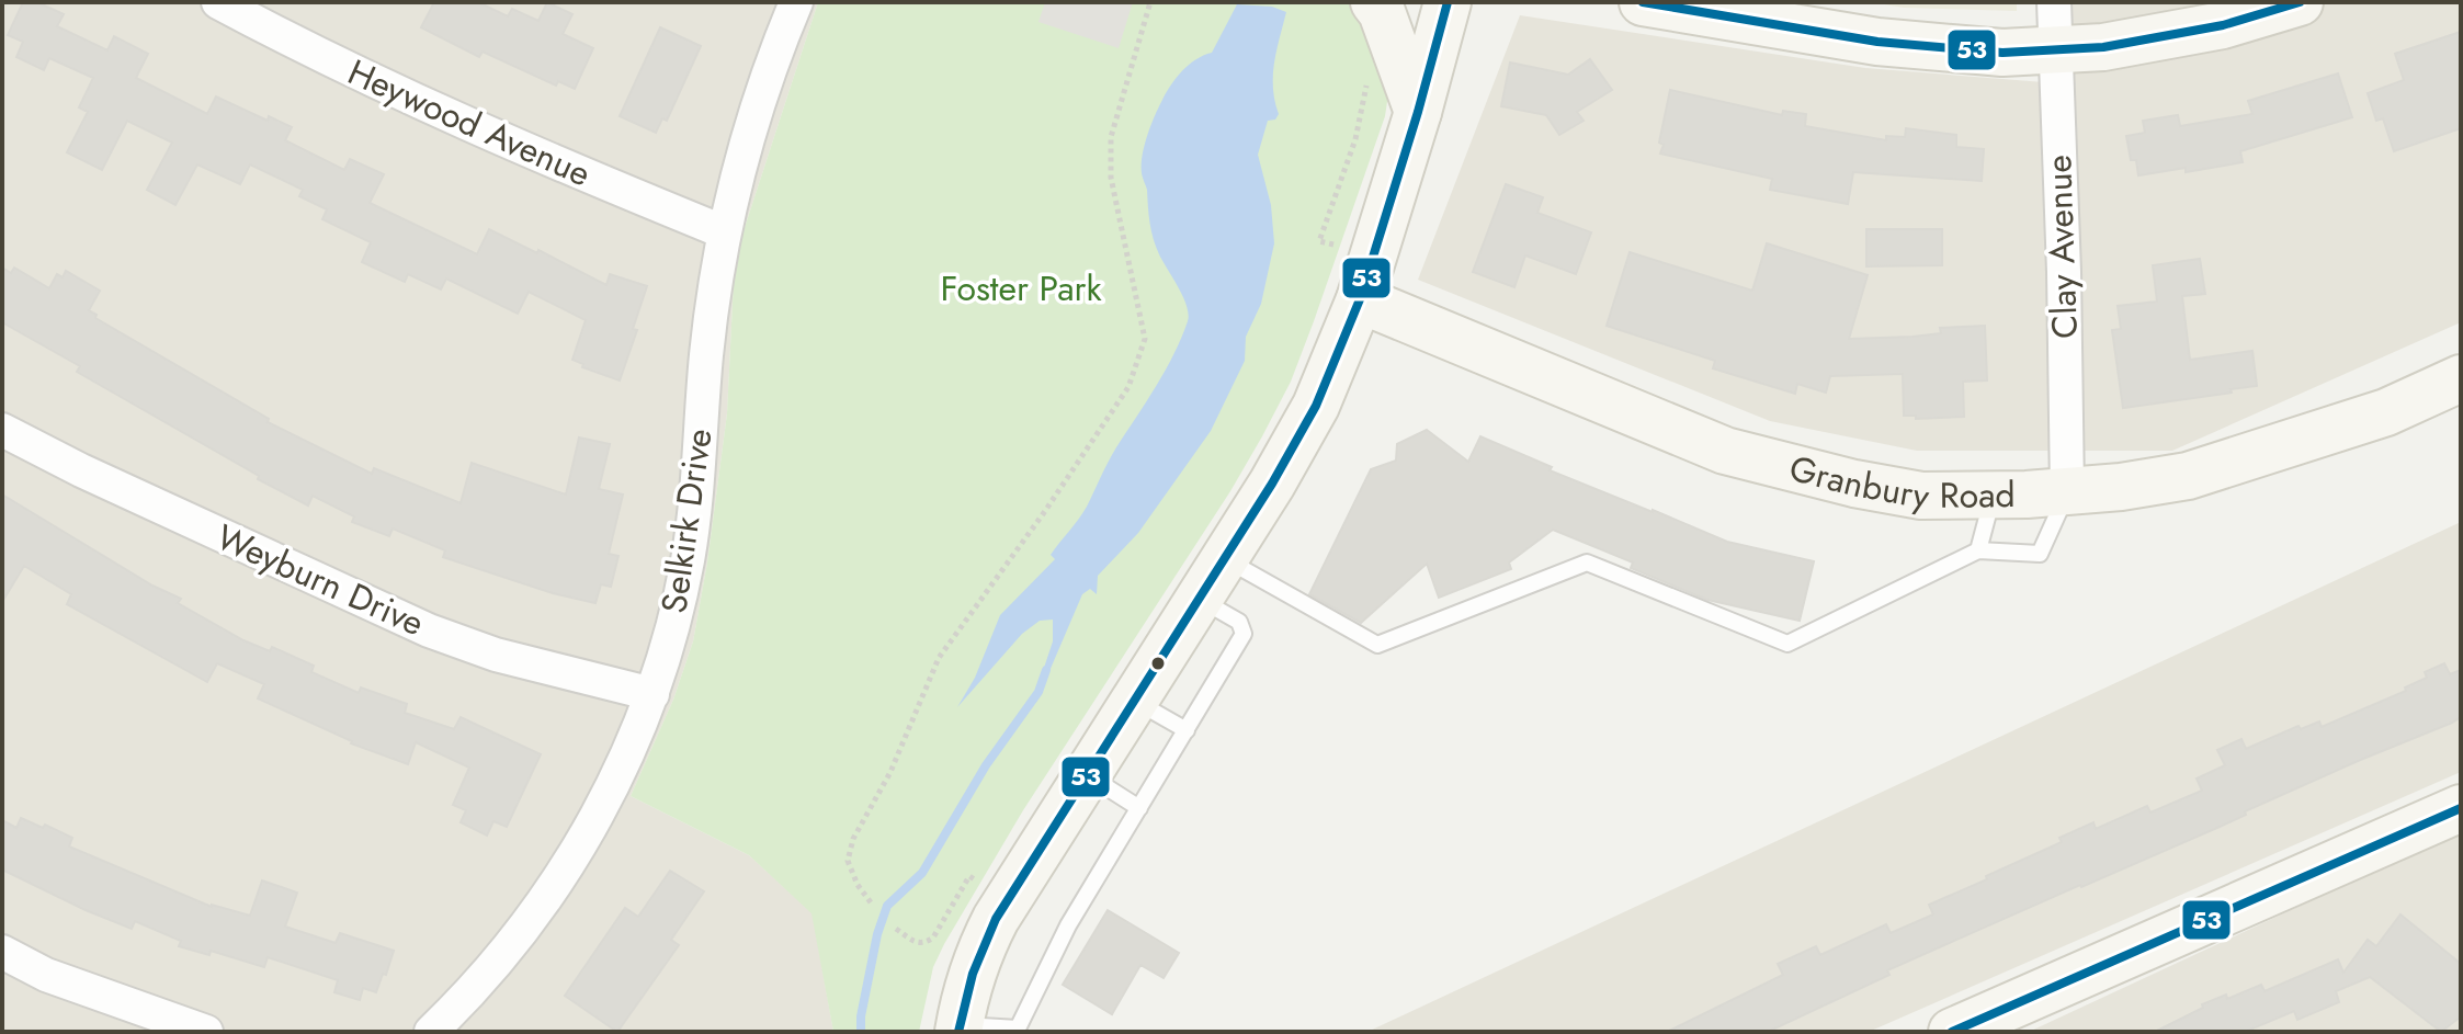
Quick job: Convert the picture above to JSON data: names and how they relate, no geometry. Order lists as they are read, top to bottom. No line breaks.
{"streets":{"street":["Heywood Avenue","Clay Avenue","Granbury Road","Selkirk Drive","Weyburn Drive"]},"crossings":[["Heywood Avenue","Selkirk Drive"],["Clay Avenue","Granbury Road"],["Selkirk Drive","Weyburn Drive"]],"parks":["Foster Park"],"lines":["transit line 53"]}
